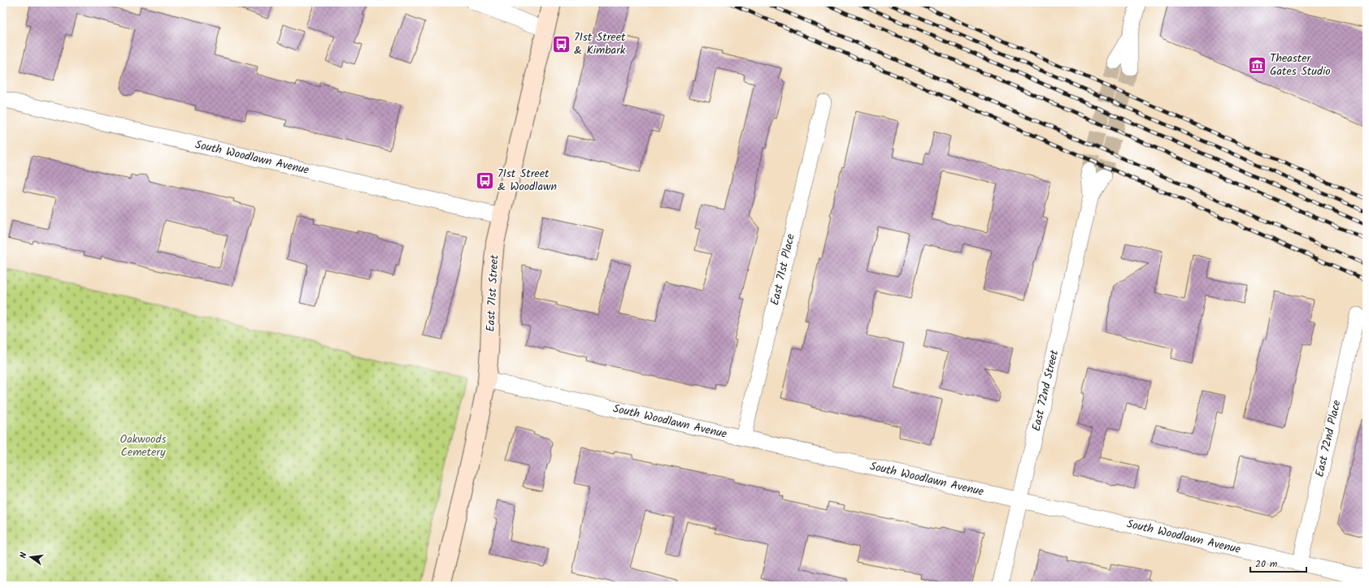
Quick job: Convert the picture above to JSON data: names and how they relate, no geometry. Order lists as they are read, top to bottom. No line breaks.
{"streets":{"main road":["East 71st Street"],"street":["South Woodlawn Avenue","East 71st Place","East 72nd Street","East 72nd Place"]},"crossings":[["South Woodlawn Avenue","East 71st Place"],["South Woodlawn Avenue","East 71st Street"],["South Woodlawn Avenue","East 72nd Street"],["South Woodlawn Avenue","East 72nd Place"]],"parks":["Oakwoods Cemetery"],"places":{"bus stop":["71st Street & Kimbark","71st Street & Woodlawn"],"museum":["Theaster Gates Studio"]},"scale_bar":"20 m","north":"left"}
